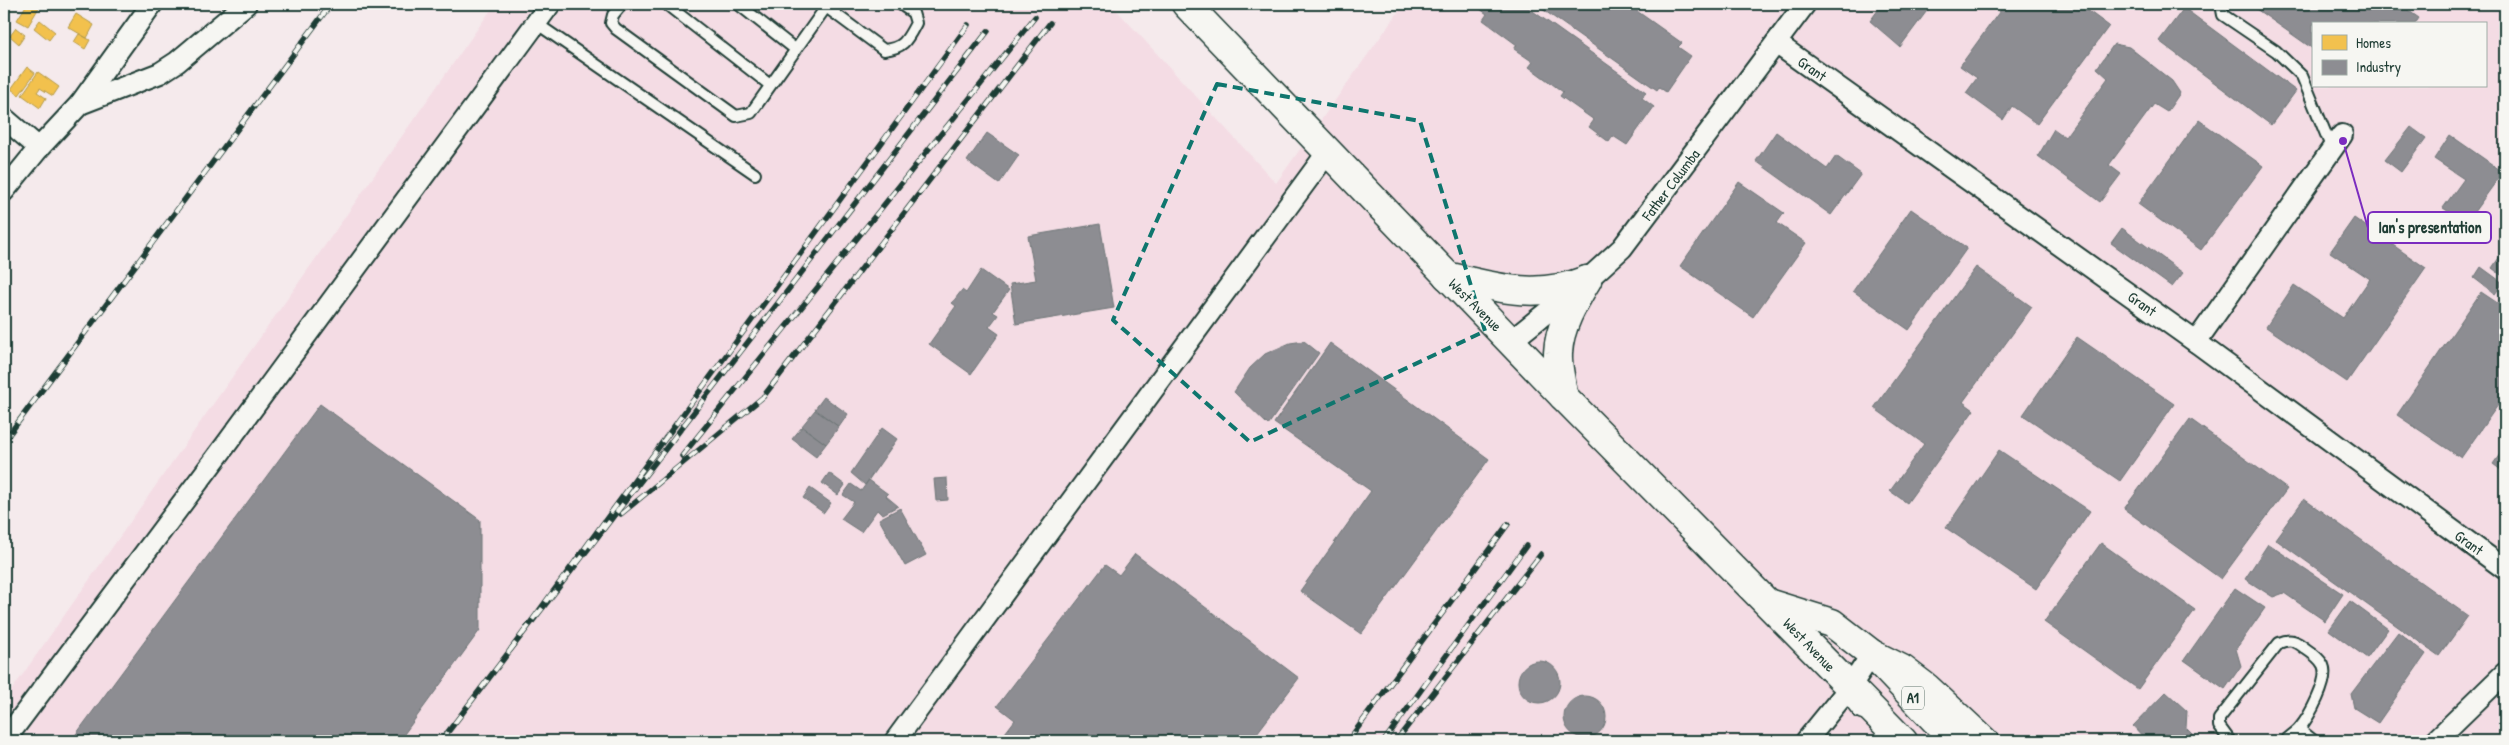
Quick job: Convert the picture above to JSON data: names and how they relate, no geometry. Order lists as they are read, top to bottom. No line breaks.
{"streets":{"main road":["West Avenue","A1"],"street":["Grant","Father Columba"]},"crossings":[["Grant","Father Columba"],["Father Columba","West Avenue"],["West Avenue","A1"]],"places":["Ian's presentation"],"legend":["Homes","Industry"]}
